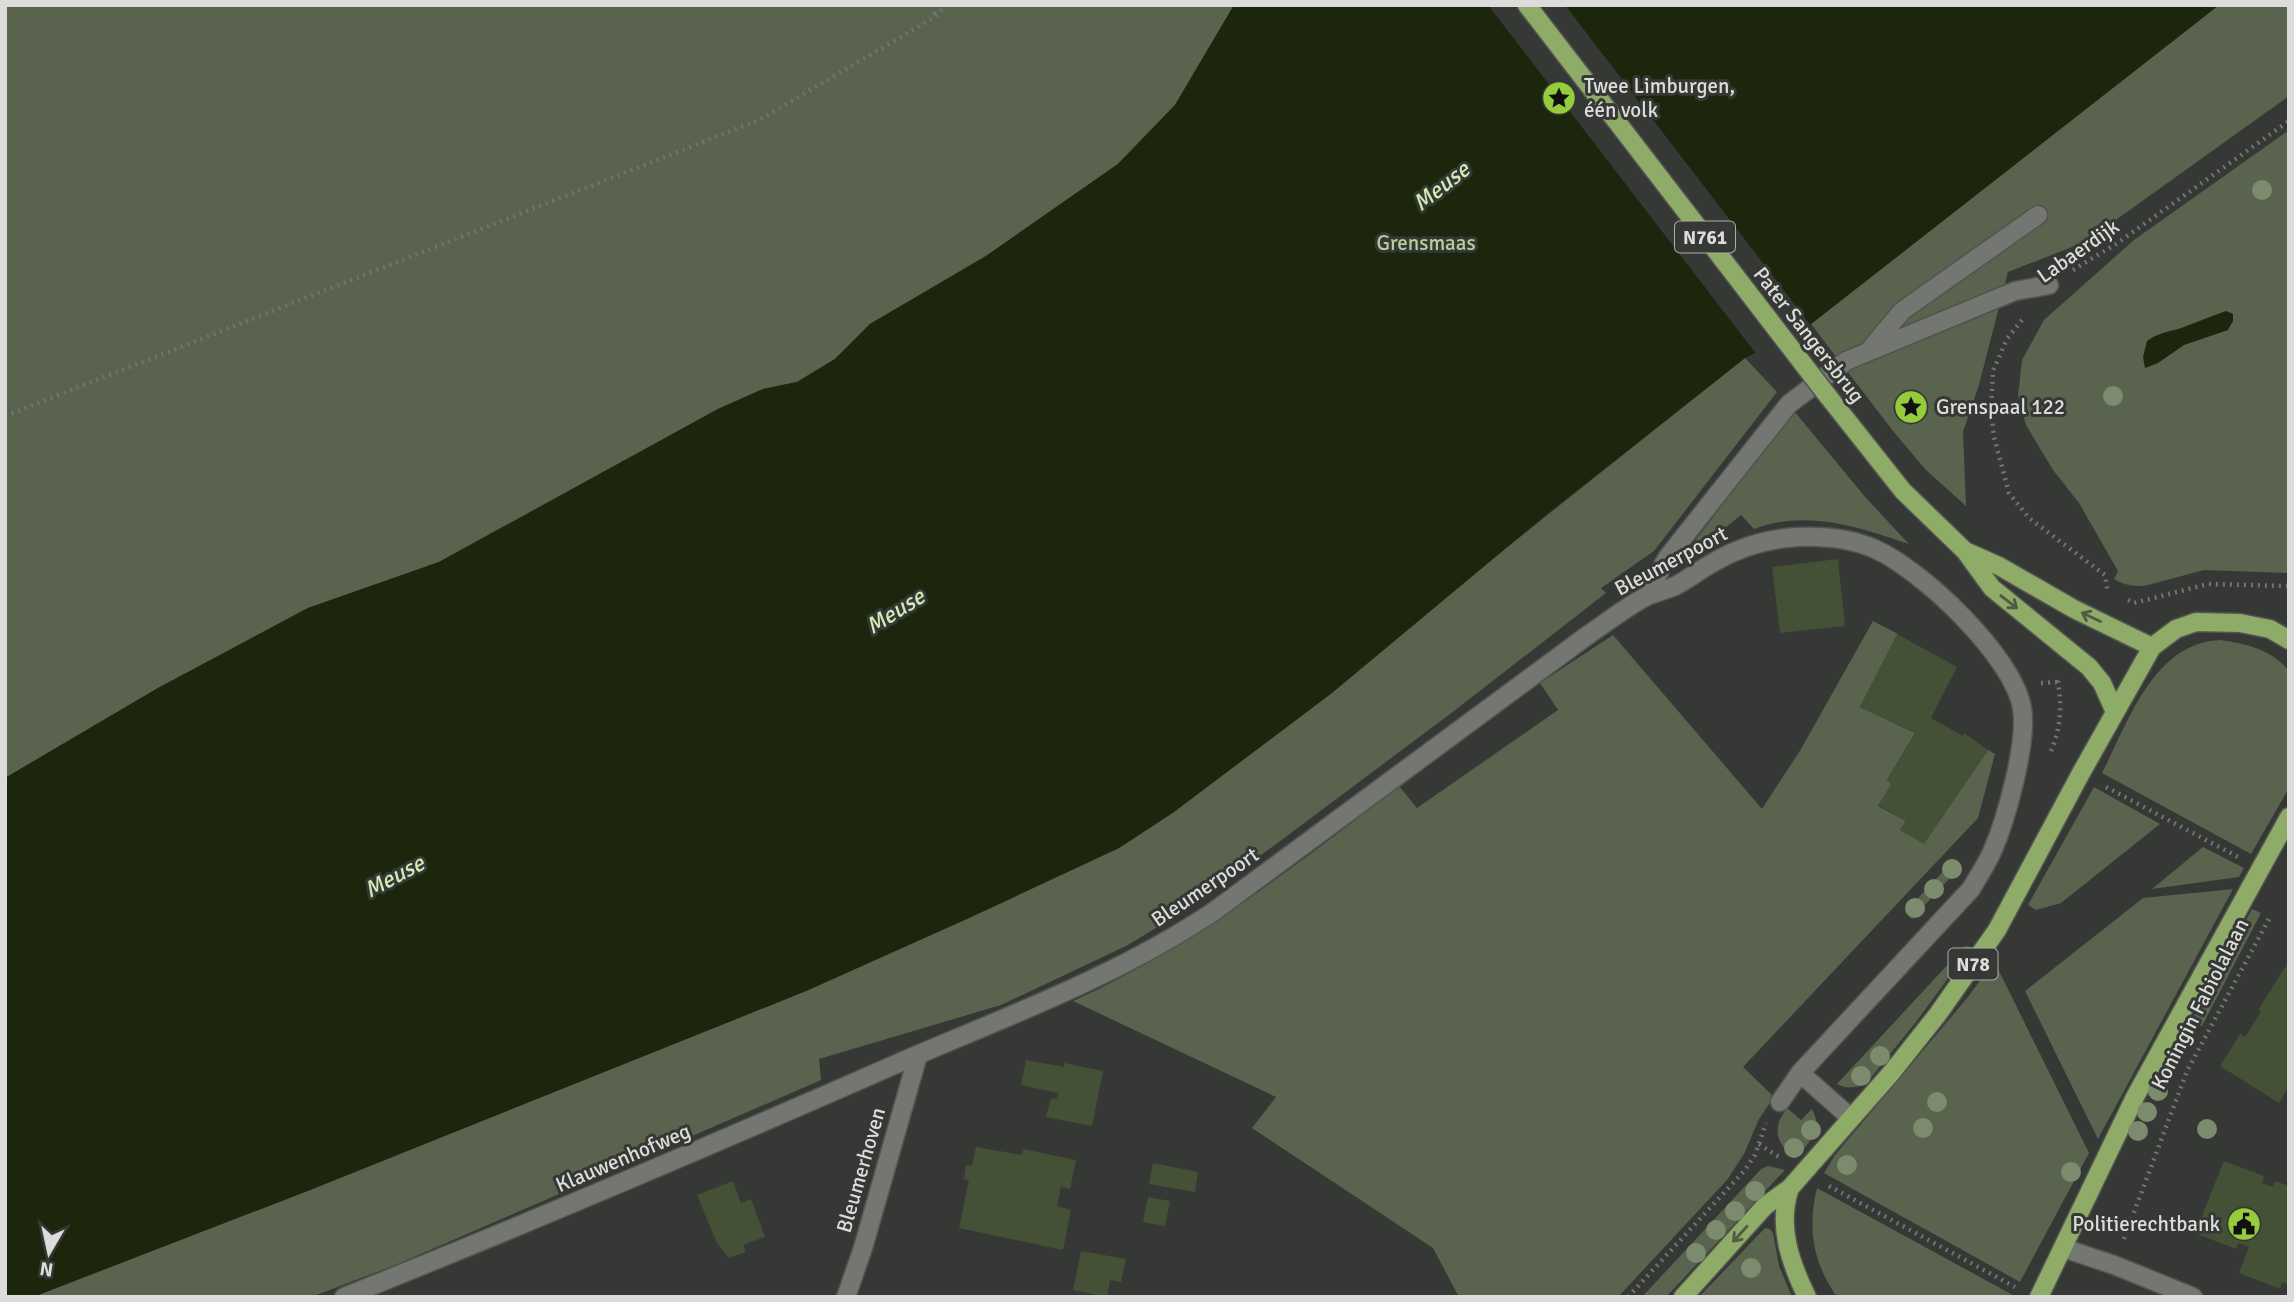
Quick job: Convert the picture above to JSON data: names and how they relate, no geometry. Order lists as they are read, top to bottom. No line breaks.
{"streets":{"main road":["N761","Pater Sangersbrug","N78"],"street":["Bleumerpoort","Klauwenhofweg","Bleumerhoven"],"path":["Labaerdijk","Koningin Fabiolalaan"]},"crossings":[["Pater Sangersbrug","N78"],["Bleumerpoort","Klauwenhofweg"],["Bleumerpoort","Bleumerhoven"],["Klauwenhofweg","Bleumerhoven"]],"water":["Meuse"],"parks":["Grensmaas"],"places":{"place":["Twee Limburgen, één volk","Grenspaal 122"],"public building":["Politierechtbank"]},"north":"bottom"}
